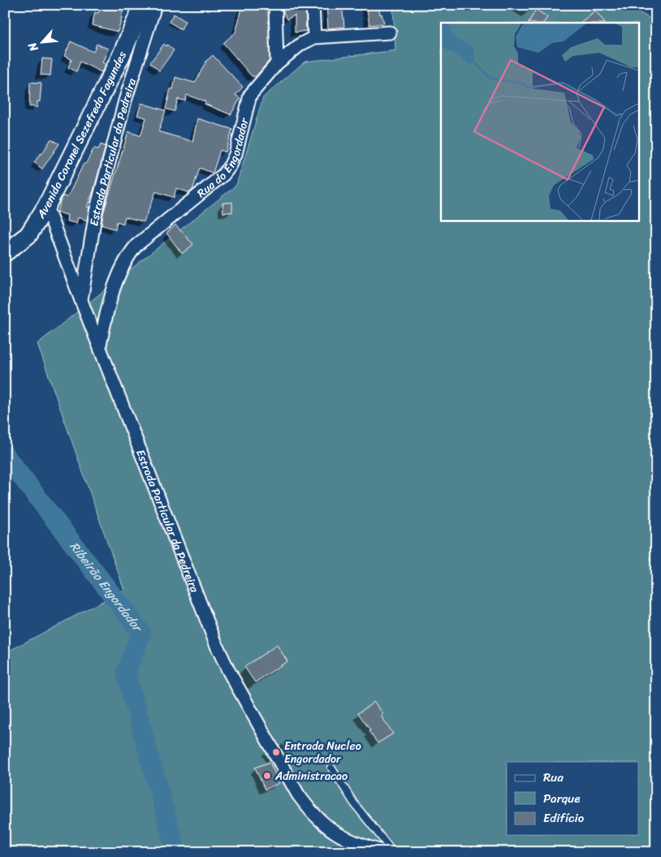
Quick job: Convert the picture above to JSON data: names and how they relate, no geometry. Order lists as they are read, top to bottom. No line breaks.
{"streets":{"main road":["Avenida Coronel Sezefredo Fagundes"],"street":["Estrada Particular da Pedreira","Rua do Engordador"]},"crossings":[["Avenida Coronel Sezefredo Fagundes","Estrada Particular da Pedreira"],["Estrada Particular da Pedreira","Rua do Engordador"]],"water":["Ribeirão Engordador"],"places":["Entrada Nucleo Engordador","Administracao"],"legend":["Rua","Parque","Edifício"],"north":"bottom left"}
